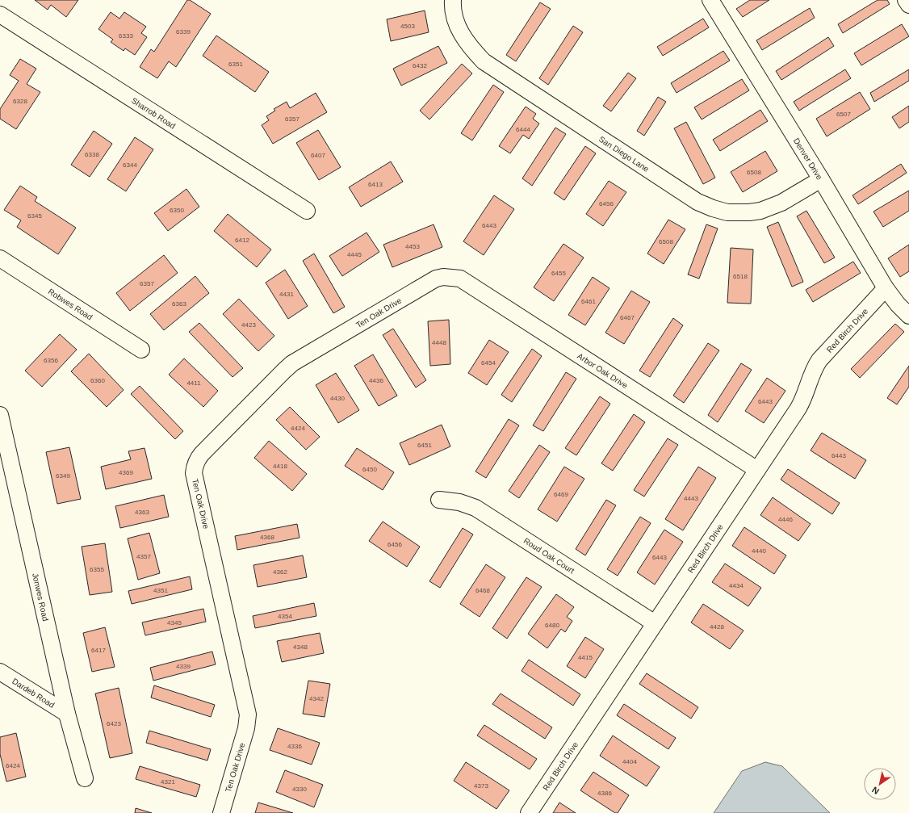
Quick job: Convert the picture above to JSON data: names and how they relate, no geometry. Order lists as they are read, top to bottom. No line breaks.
{"streets":{"street":["Sharrob Road","San Diego Lane","Denver Drive","Robwes Road","Ten Oak Drive","Red Birch Drive","Arbor Oak Drive","Roud Oak Court","Jonwes Road","Dardeb Road"]},"crossings":[["San Diego Lane","Denver Drive"],["Denver Drive","Red Birch Drive"],["Ten Oak Drive","Arbor Oak Drive"],["Red Birch Drive","Arbor Oak Drive"],["Red Birch Drive","Roud Oak Court"],["Jonwes Road","Dardeb Road"]],"house_numbers":["4503","6339","6333","6351","6432","6328","6507","6357","6444","6338","6407","6344","6508","6413","6456","6350","6345","6443","6412","6508","4453","4445","6455","6518","6357","4431","6461","6363","6467","4423","4448","6356","6454","6360","4436","4411","4430","6443","4424","6451","6443","4418","6450","4369","6349","6469","4443","4363","4446","4368","6456","4440","4357","6443","6355","4362","4434","4351","6468","4354","4345","6480","4428","4348","6417","4415","4339","4342","6423","4336","4404","6424","4321","4373","4330","4386"],"north":"bottom left"}
